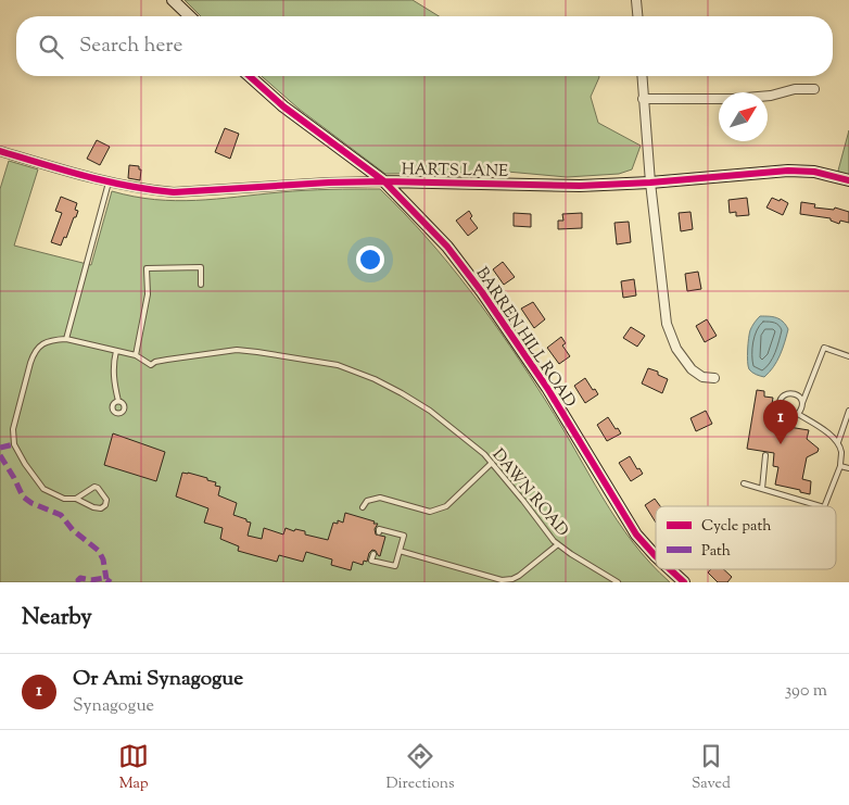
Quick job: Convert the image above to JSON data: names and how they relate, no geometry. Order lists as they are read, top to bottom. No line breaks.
{"streets":{"street":["HARTS LANE","BARREN HILL ROAD"],"lane":["DAWN ROAD"]},"crossings":[["HARTS LANE","BARREN HILL ROAD"]],"legend":["Cycle path","Path"],"north":"top right","page":{"search":"Search here","pins":"1","heading":"Nearby","list":[{"mark":"1","name":"Or Ami Synagogue","note":"Synagogue","value":"390 m"}],"nav":["Map","Directions","Saved"]}}
